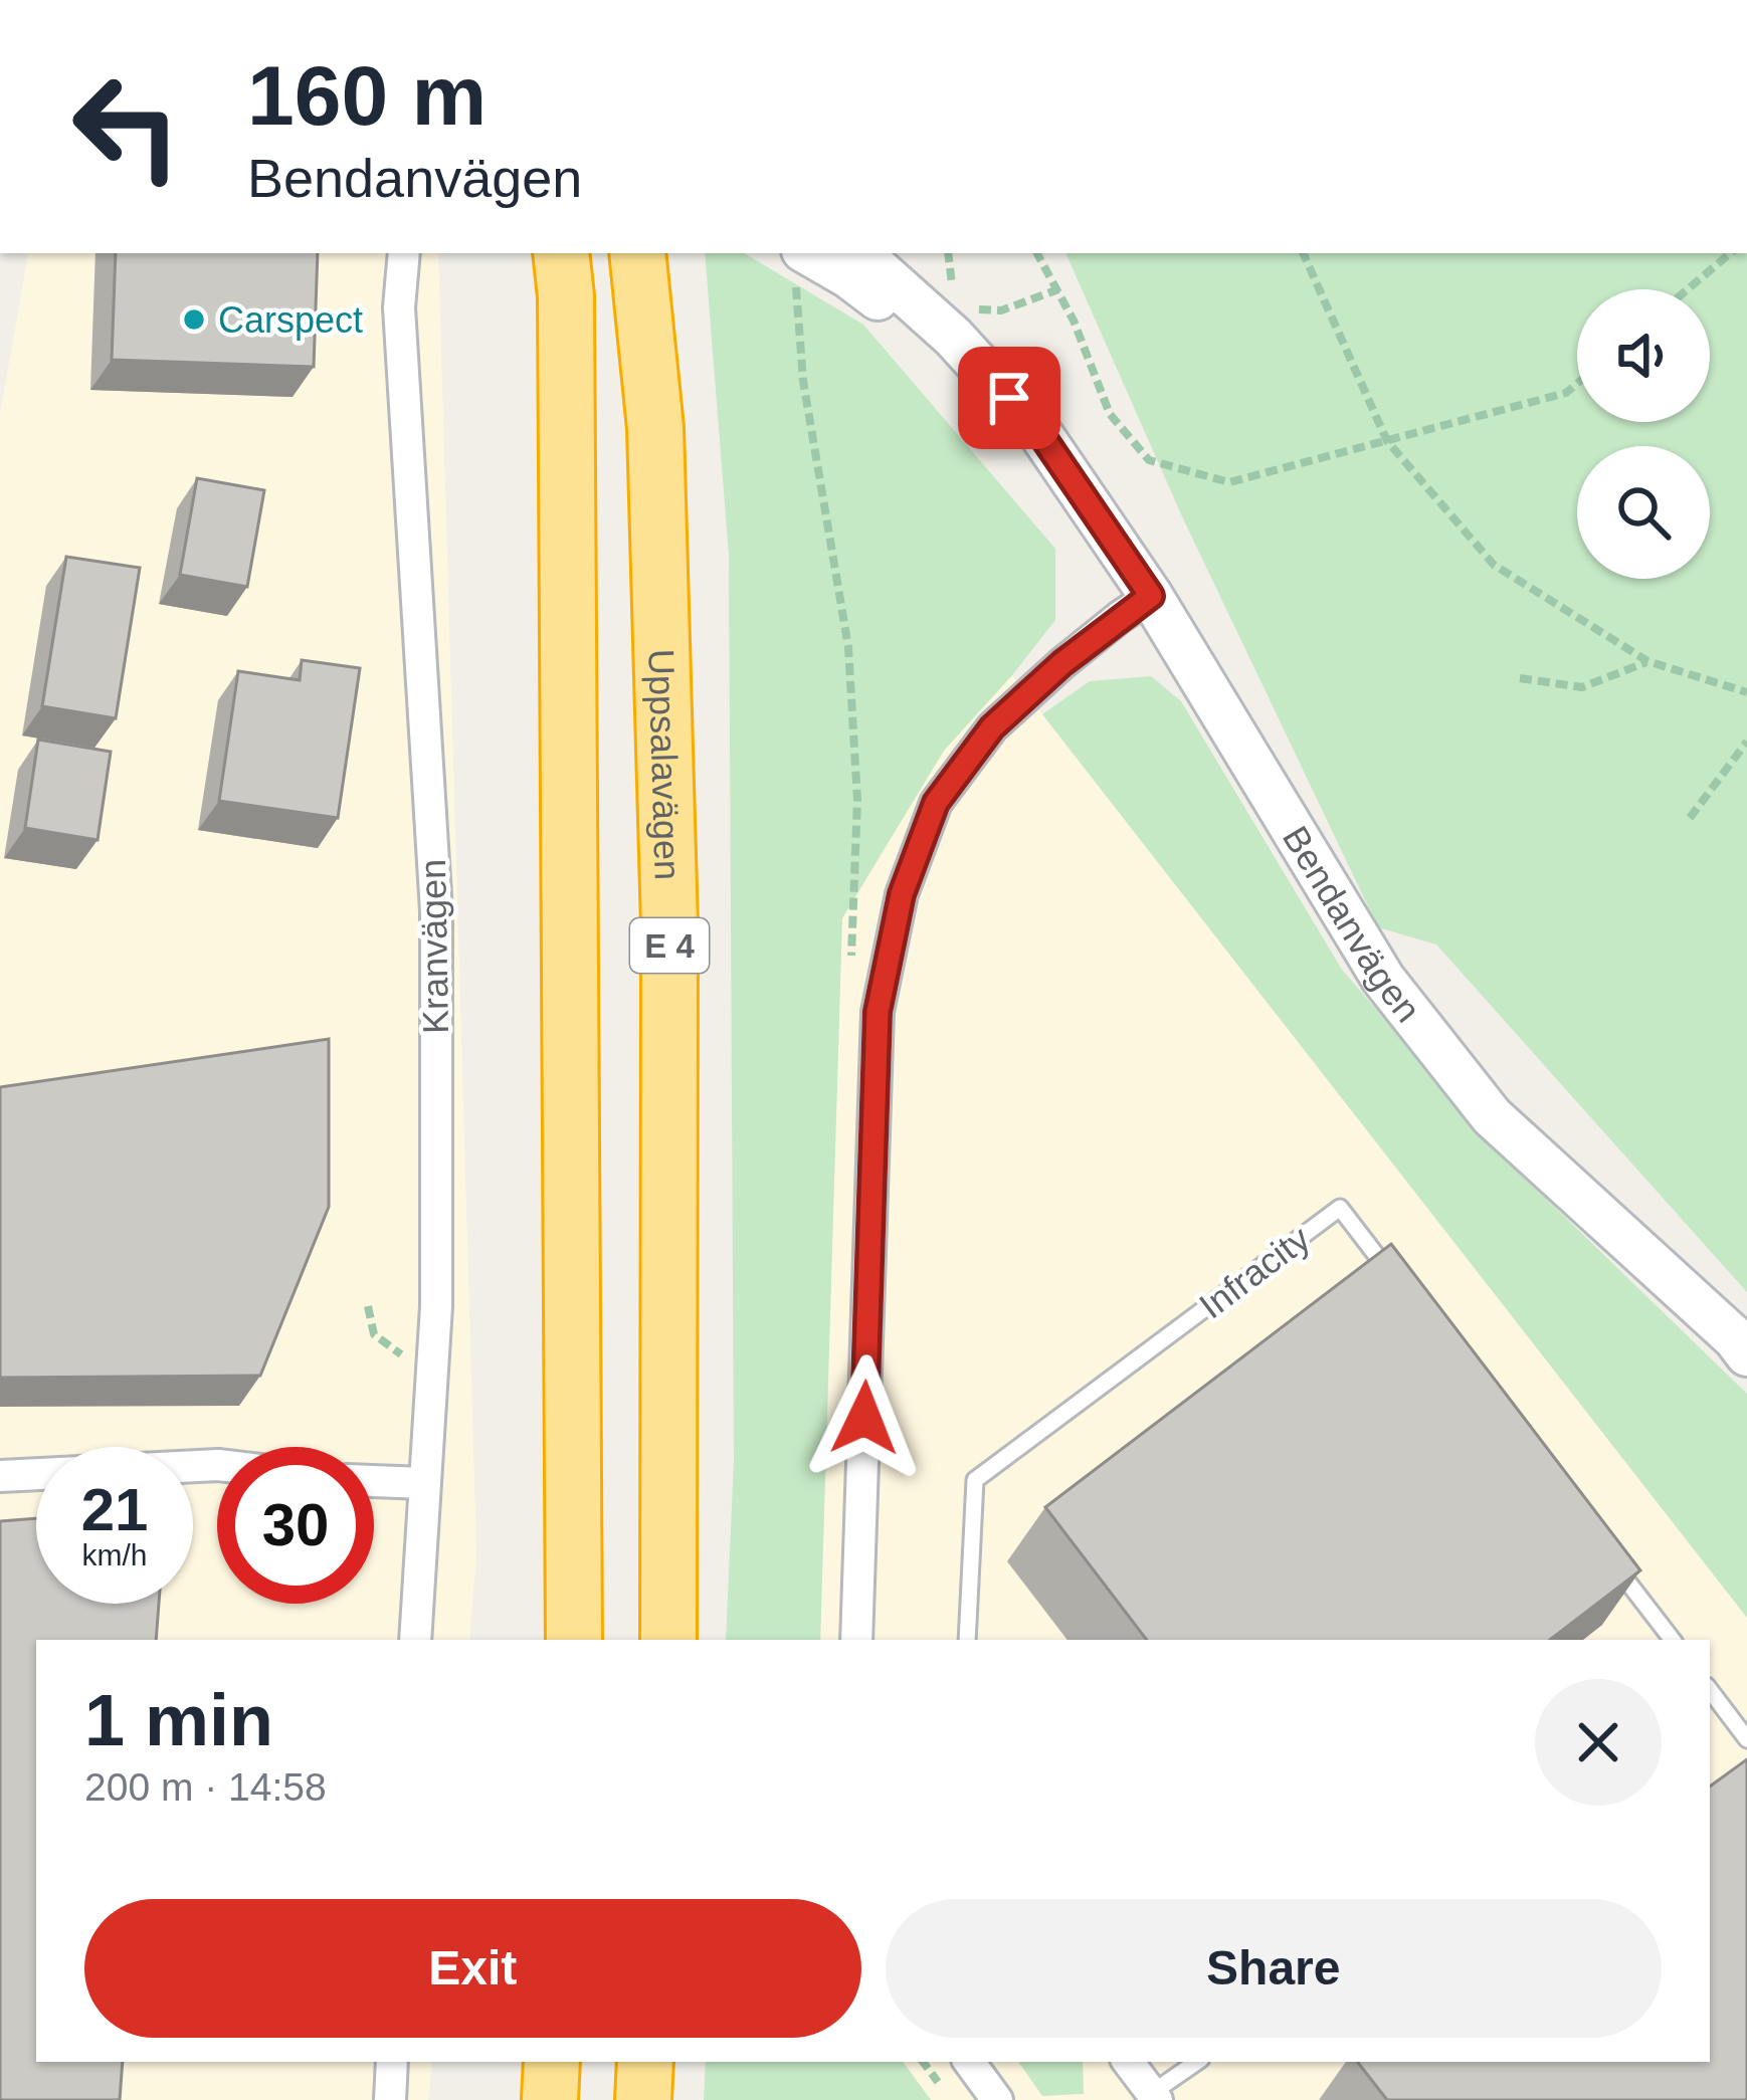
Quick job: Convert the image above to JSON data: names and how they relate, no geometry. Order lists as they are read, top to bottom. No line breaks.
{"streets":{"highway":["Uppsalavägen","E 4"],"street":["Bendanvägen","Kranvägen"],"lane":["Infracity"]},"places":["Carspect"],"page":{"turn":["160 m","Bendanvägen"],"speed":"21 km/h","limit":"30","heading":["1 min","200 m · 14:58"],"buttons":["Exit","Share"]}}
